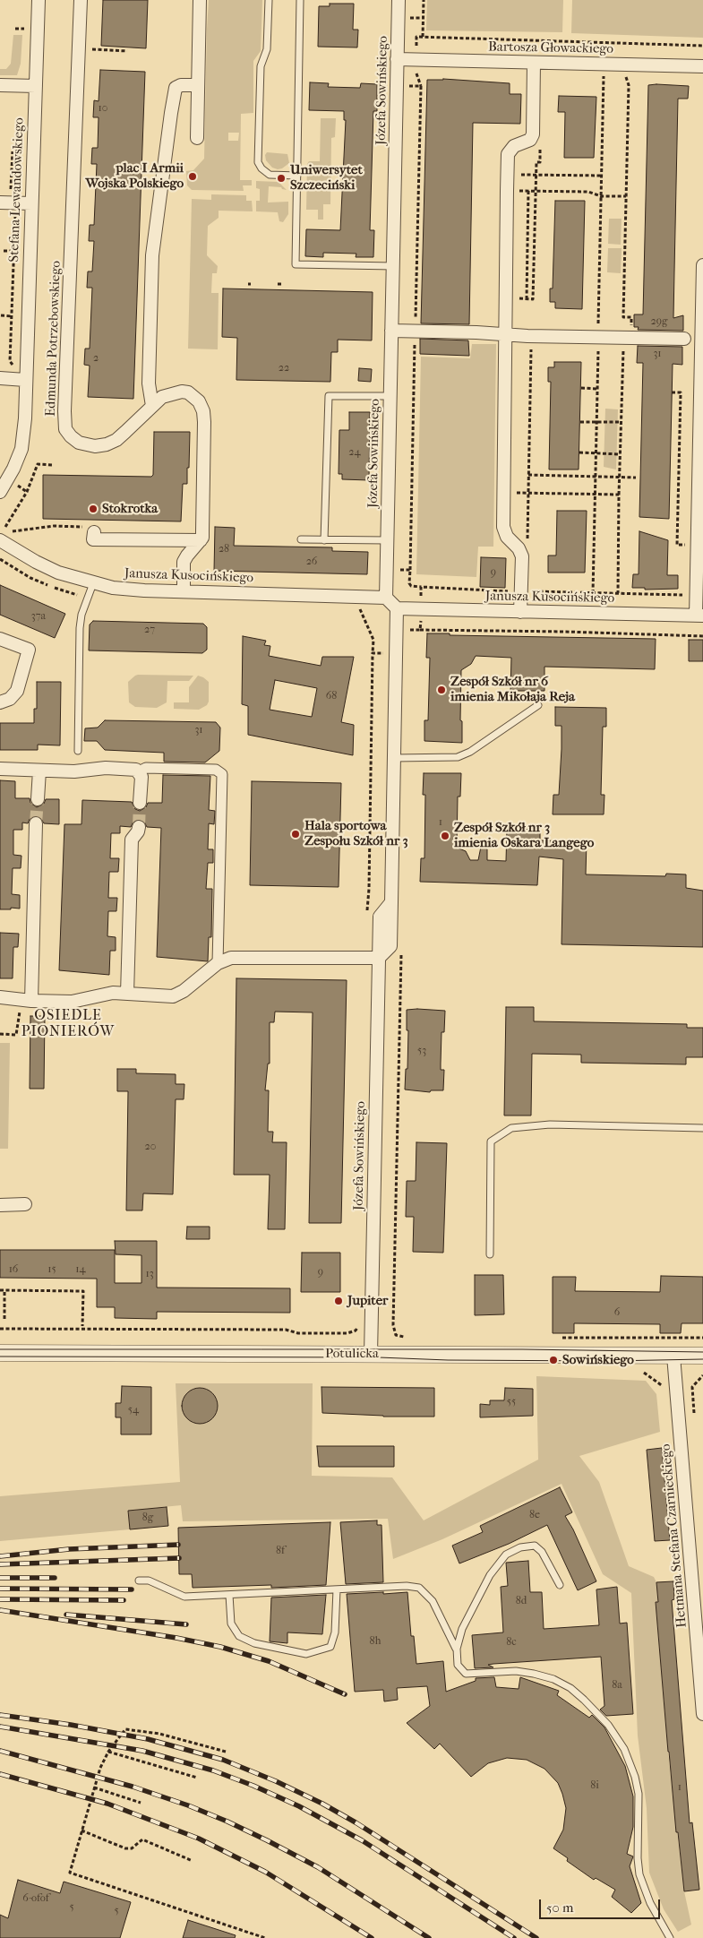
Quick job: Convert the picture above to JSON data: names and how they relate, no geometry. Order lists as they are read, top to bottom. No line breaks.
{"streets":{"street":["Bartosza Głowackiego","Józefa Sowińskiego","Stefana Lewandowskiego","Edmunda Potrzebowskiego","Janusza Kusocińskiego","Potulicka","Hetmana Stefana Czarnieckiego"]},"crossings":[["Bartosza Głowackiego","Józefa Sowińskiego"],["Józefa Sowińskiego","Janusza Kusocińskiego"],["Józefa Sowińskiego","Potulicka"],["Potulicka","Hetmana Stefana Czarnieckiego"]],"districts":["OSIEDLE PIONIERÓW"],"places":["plac I Armii Wojska Polskiego","Uniwersytet Szczeciński","Stokrotka","Zespół Szkół nr 6 imienia Mikołaja Reja","Hala sportowa Zespołu Szkół nr 3","Zespół Szkół nr 3 imienia Oskara Langego","Jupiter","Sowińskiego"],"house_numbers":["10","29g","31","2","22","24","28","26","9","37a","27","68","31","1","53","20","16","15","14","9","13","6","55","54","8e","8g","8f","8d","8h","8c","8a","8i","1","6-ofof","5","5"],"scale_bar":"50 m"}
